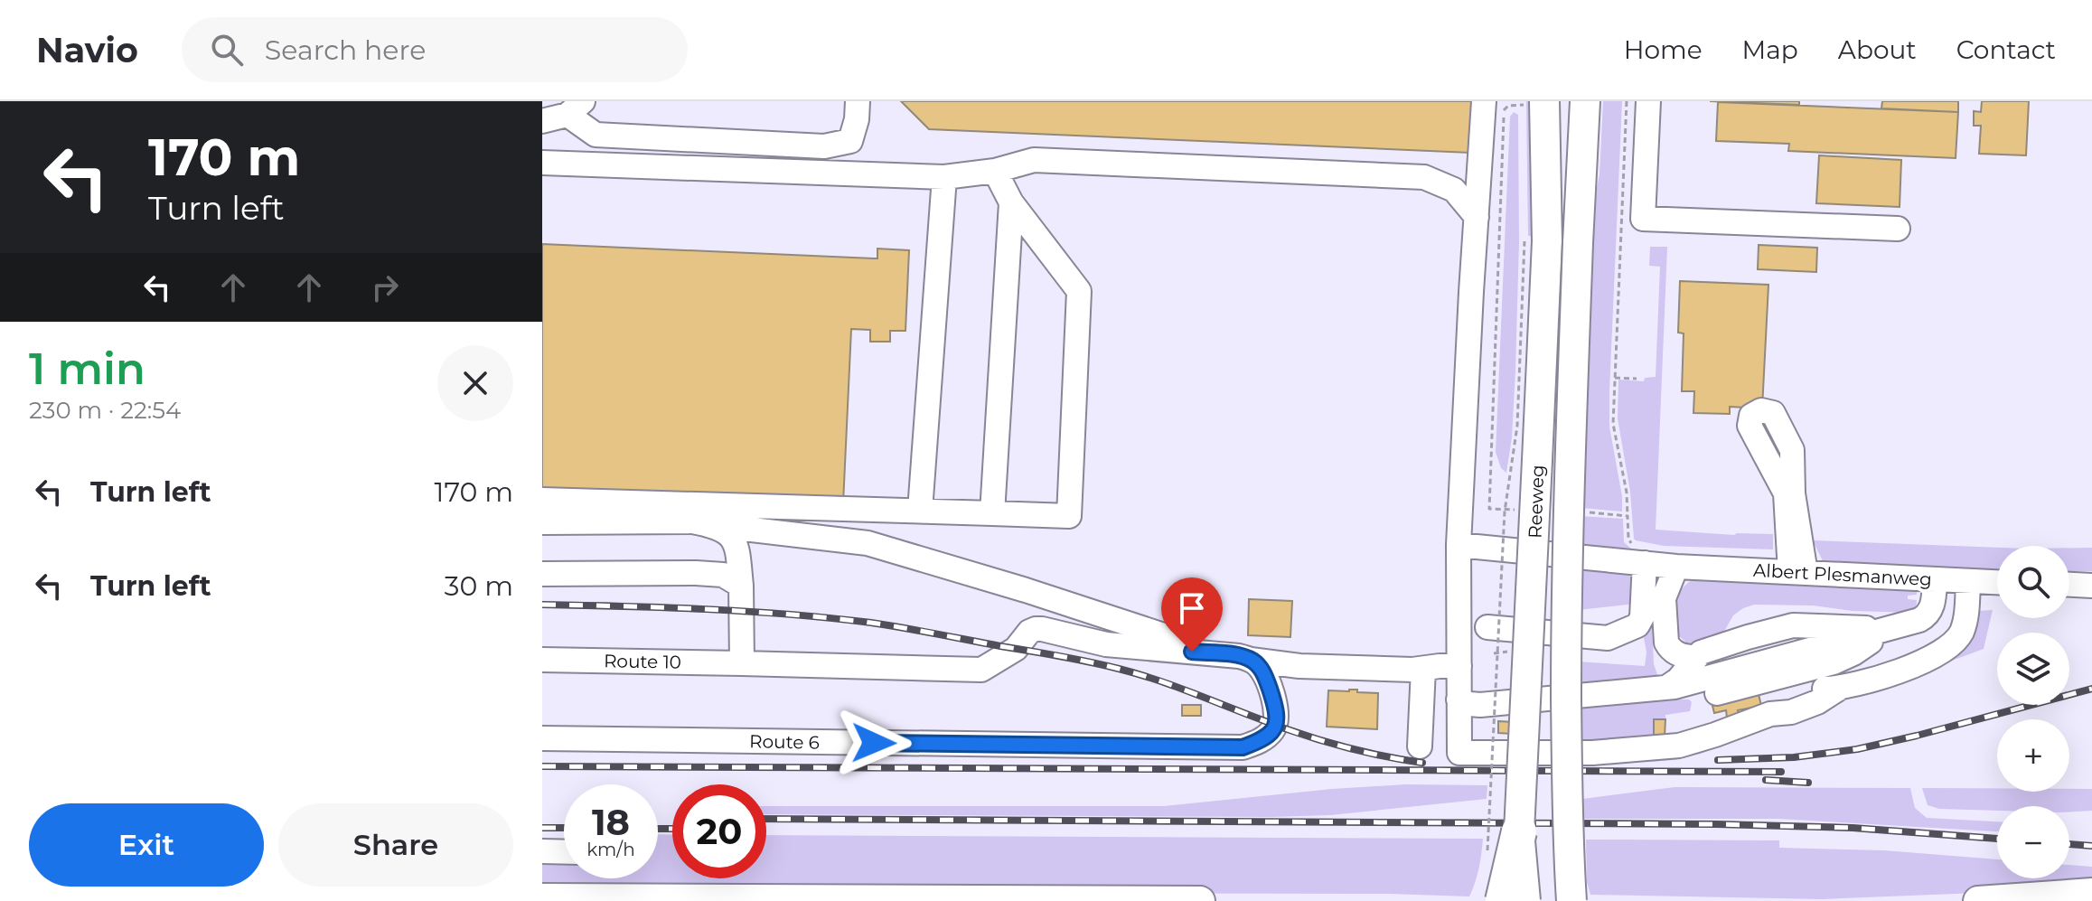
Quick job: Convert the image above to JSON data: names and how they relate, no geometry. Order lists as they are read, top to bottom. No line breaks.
{"streets":{"main road":["Reeweg"],"street":["Albert Plesmanweg","Route 10","Route 6"]},"page":{"header":"Navio","search":"Search here","nav":["Home","Map","About","Contact"],"turn":["170 m","Turn left"],"heading":["1 min","230 m · 22:54"],"list":[{"name":"Turn left","value":"170 m"},{"name":"Turn left","value":"30 m"}],"map_buttons":["+","−"],"speed":"18 km/h","limit":"20","buttons":["Exit","Share"]}}
